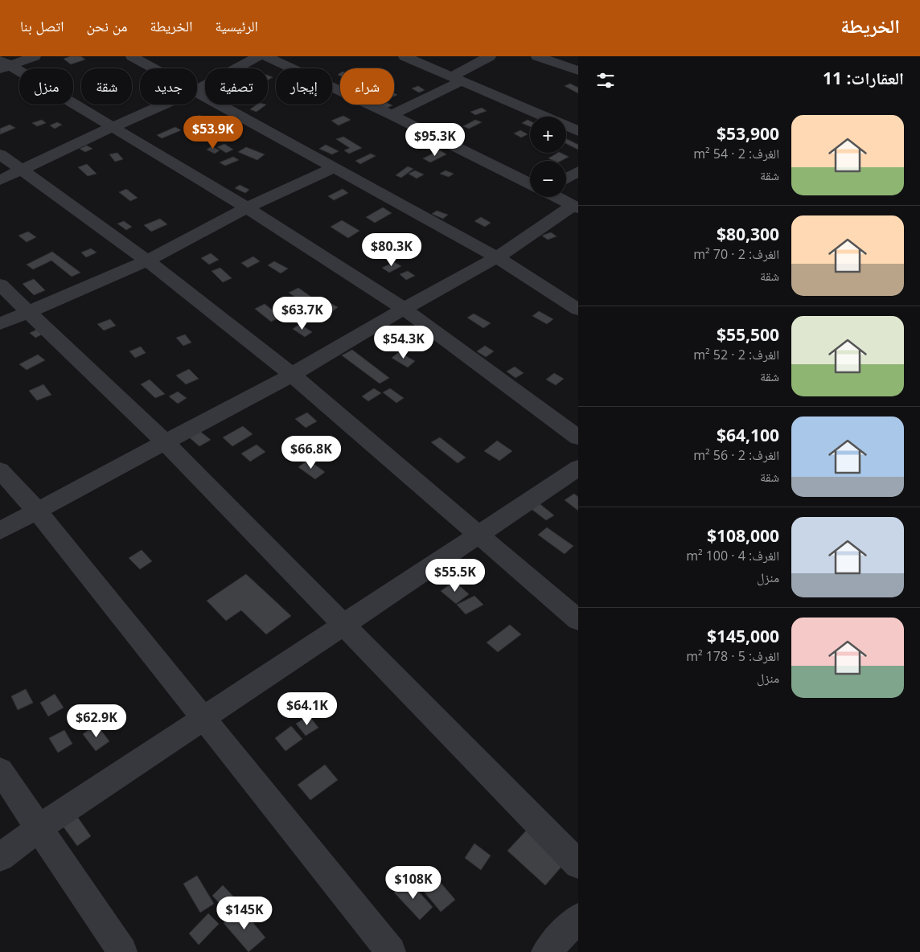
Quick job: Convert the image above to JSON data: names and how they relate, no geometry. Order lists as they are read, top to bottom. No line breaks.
{"page":{"header":"الخريطة","nav":["الرئيسية","الخريطة","من نحن","اتصل بنا"],"heading":"العقارات: 11","chip":["شراء","إيجار","تصفية","جديد","شقة","منزل"],"list":[{"name":"$53,900","note":"الغرف: 2 · 54 m² · شقة"},{"name":"$80,300","note":"الغرف: 2 · 70 m² · شقة"},{"name":"$55,500","note":"الغرف: 2 · 52 m² · شقة"},{"name":"$64,100","note":"الغرف: 2 · 56 m² · شقة"},{"name":"$108,000","note":"الغرف: 4 · 100 m² · منزل"},{"name":"$145,000","note":"الغرف: 5 · 178 m² · منزل"}],"price":["$53.9K","$95.3K","$80.3K","$63.7K","$54.3K","$66.8K","$55.5K","$64.1K","$62.9K","$108K","$145K"],"map_buttons":["+","−"]}}
